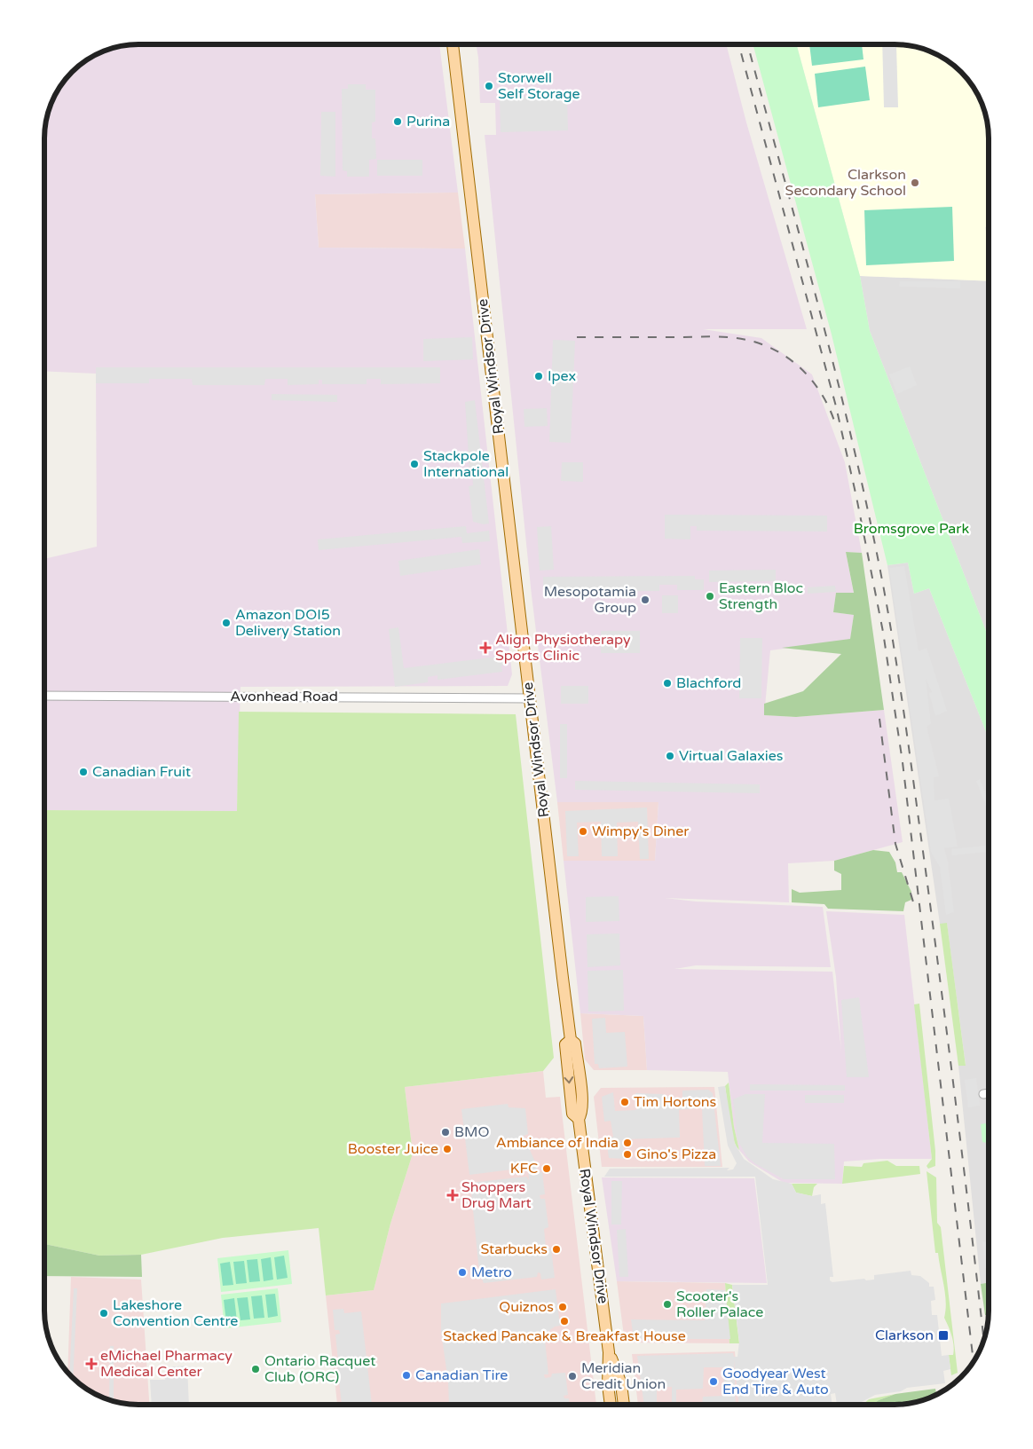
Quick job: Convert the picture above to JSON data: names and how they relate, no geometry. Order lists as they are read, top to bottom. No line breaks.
{"streets":{"main road":["Royal Windsor Drive"],"street":["Avonhead Road"]},"crossings":[["Royal Windsor Drive","Avonhead Road"]],"parks":["Bromsgrove Park"],"places":{"other":["Storwell Self Storage","Purina","Clarkson Secondary School","Ipex","Stackpole International","Eastern Bloc Strength","Mesopotamia Group","Amazon DOI5 Delivery Station","Blachford","Virtual Galaxies","Canadian Fruit","Wimpy's Diner","Tim Hortons","BMO","Ambiance of India","Booster Juice","Gino's Pizza","KFC","Starbucks","Metro","Scooter's Roller Palace","Quiznos","Lakeshore Convention Centre","Stacked Pancake & Breakfast House","Ontario Racquet Club (ORC)","Canadian Tire","Meridian Credit Union","Goodyear West End Tire & Auto"],"health":["Align Physiotherapy Sports Clinic","Shoppers Drug Mart","eMichael Pharmacy Medical Center"],"transit":["Clarkson"]}}
